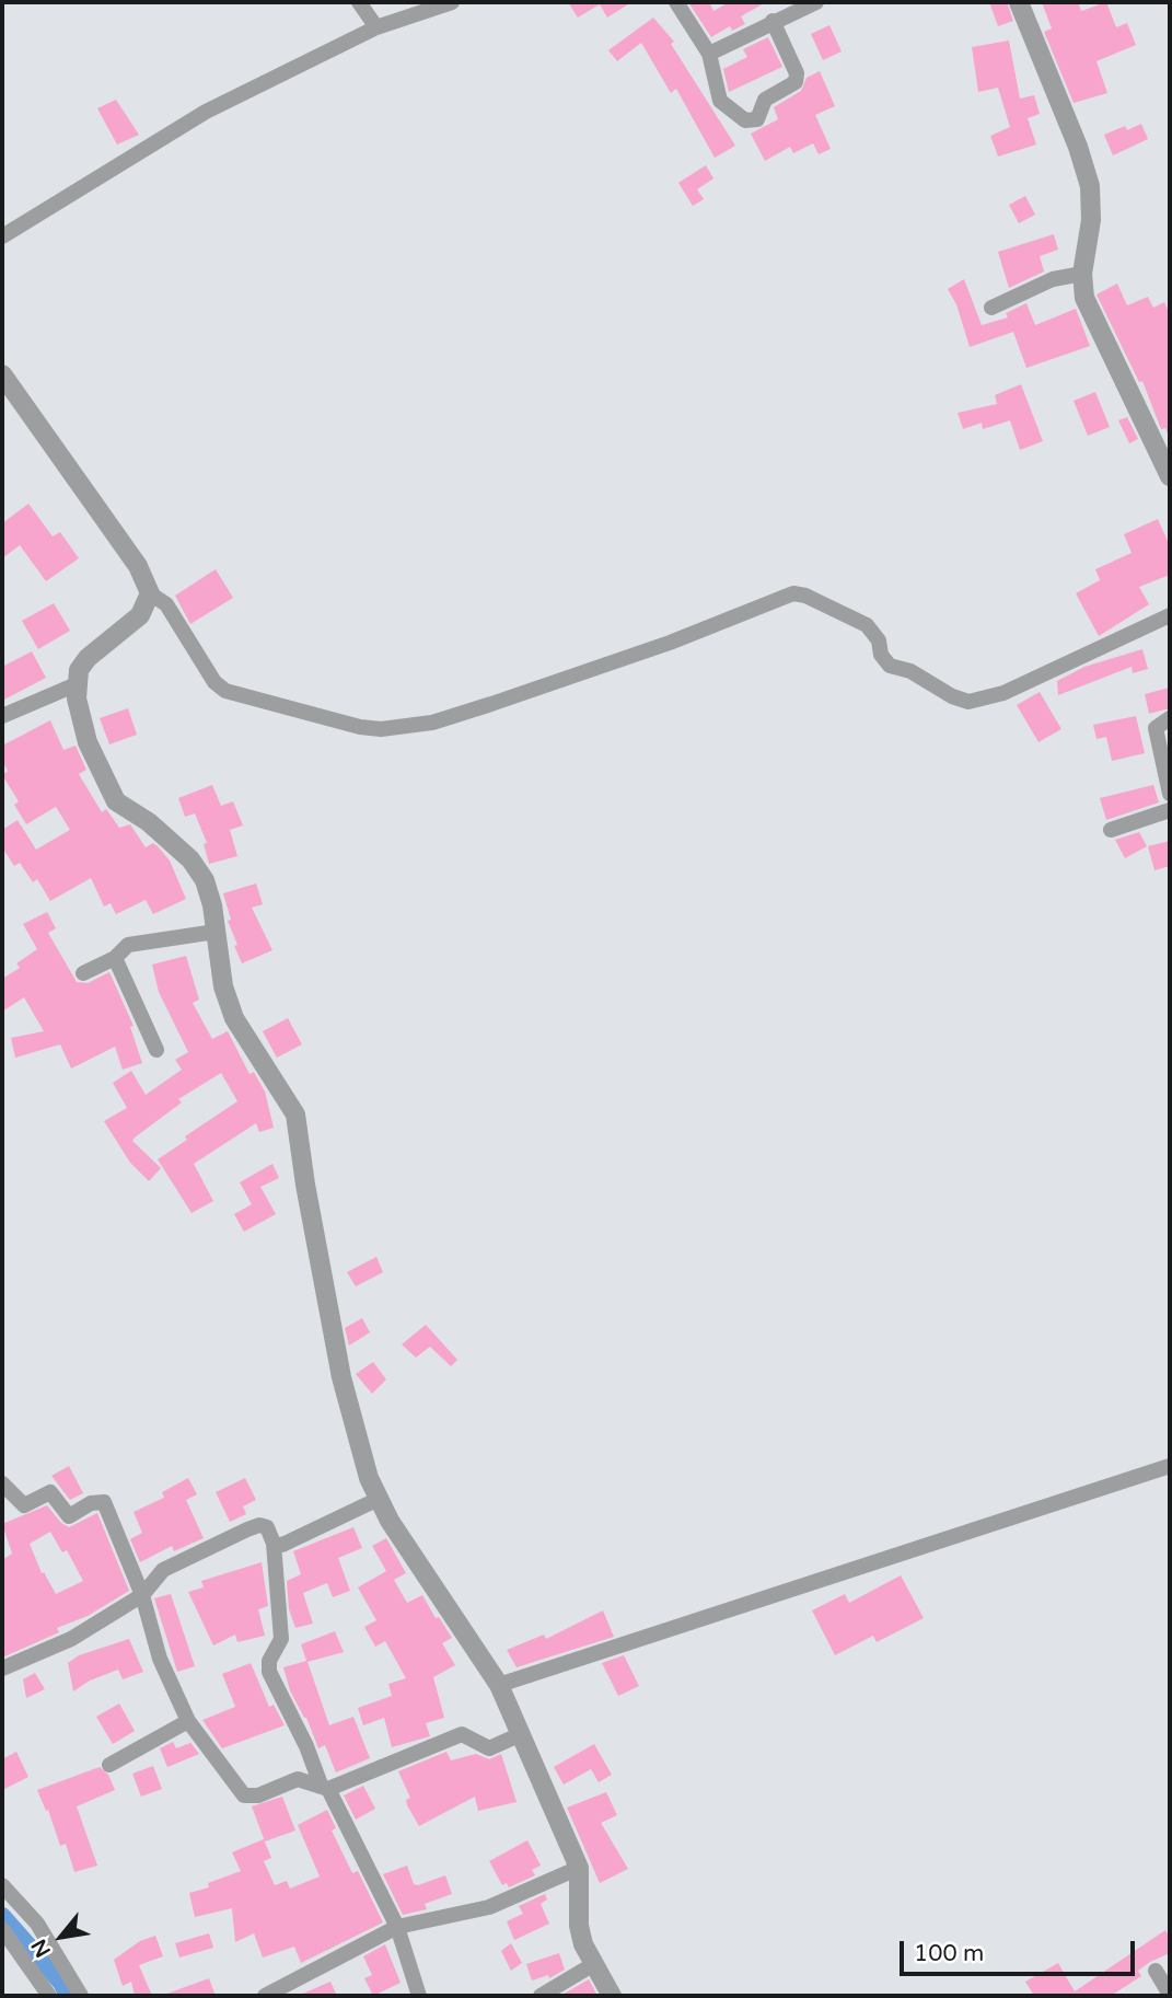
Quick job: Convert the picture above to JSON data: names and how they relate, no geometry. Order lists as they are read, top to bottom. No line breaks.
{"scale_bar":"100 m","north":"bottom left"}
